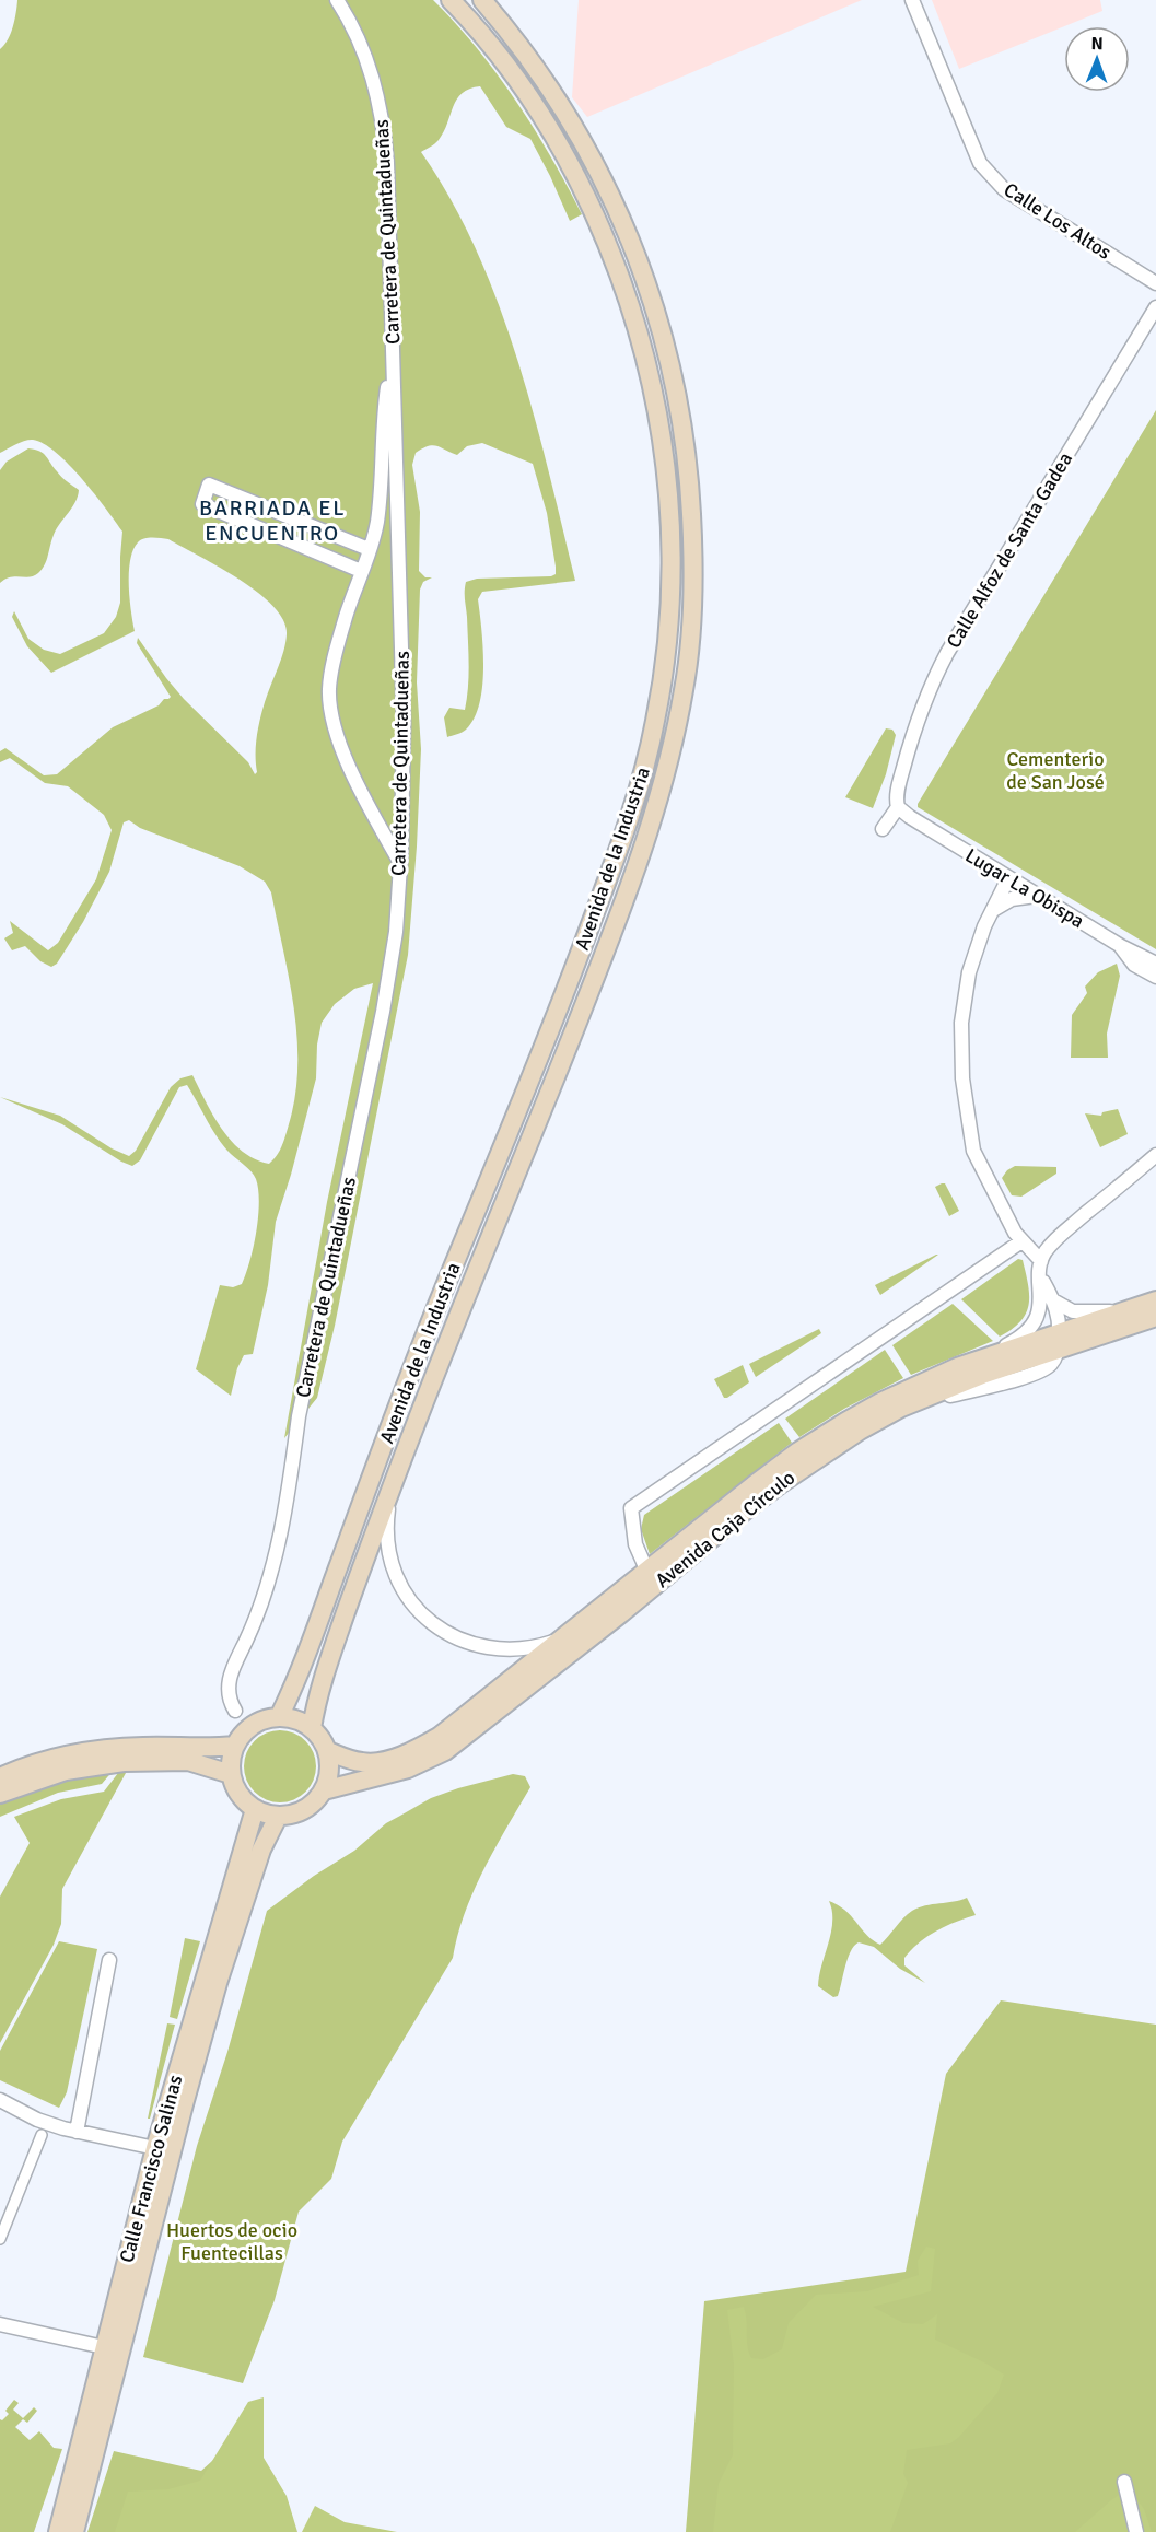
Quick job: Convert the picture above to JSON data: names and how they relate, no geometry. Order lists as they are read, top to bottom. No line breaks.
{"streets":{"main road":["Avenida de la Industria","Avenida Caja Círculo","Calle Francisco Salinas"],"street":["Calle Los Altos","Carretera de Quintadueñas","Calle Alfoz de Santa Gadea","Lugar La Obispa"]},"crossings":[["Calle Alfoz de Santa Gadea","Lugar La Obispa"],["Avenida de la Industria","Avenida Caja Círculo"],["Avenida de la Industria","Calle Francisco Salinas"],["Avenida Caja Círculo","Calle Francisco Salinas"]],"districts":["BARRIADA EL ENCUENTRO"],"parks":["Cementerio de San José","Huertos de ocio Fuentecillas"],"north":"top"}
